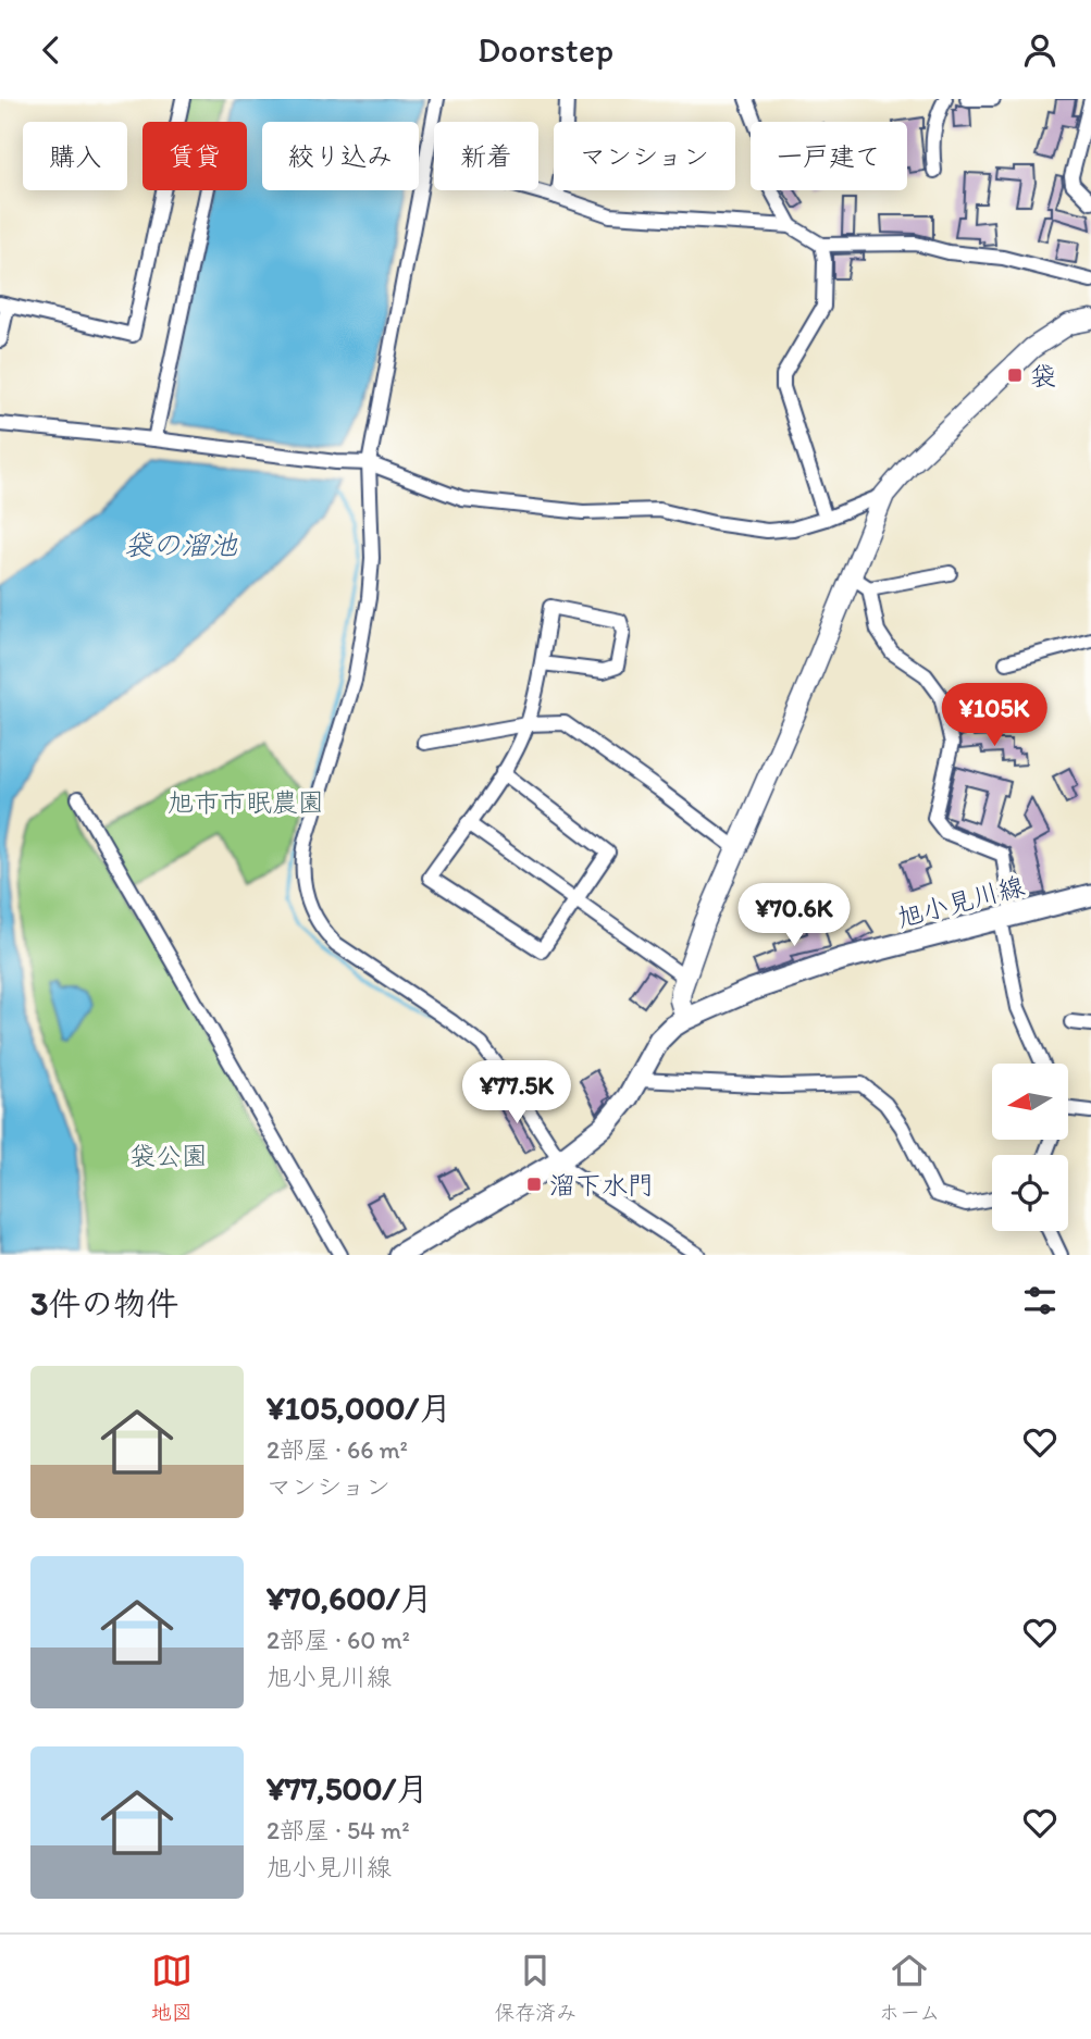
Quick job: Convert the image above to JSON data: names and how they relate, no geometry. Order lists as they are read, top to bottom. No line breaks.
{"streets":{"main road":["旭小見川線"]},"water":["袋の溜池"],"parks":["旭市市眠農園","袋公園"],"places":{"transit":["袋","溜下水門"]},"north":"left","page":{"header":"Doorstep","chip":["購入","賃貸","絞り込み","新着","マンション","一戸建て"],"price":["¥105K","¥70.6K","¥77.5K"],"heading":"3件の物件","list":[{"name":"¥105,000/月","note":"2部屋 · 66 m² · マンション"},{"name":"¥70,600/月","note":"2部屋 · 60 m² · 旭小見川線"},{"name":"¥77,500/月","note":"2部屋 · 54 m² · 旭小見川線"}],"tabs":["地図","保存済み","ホーム"]}}
